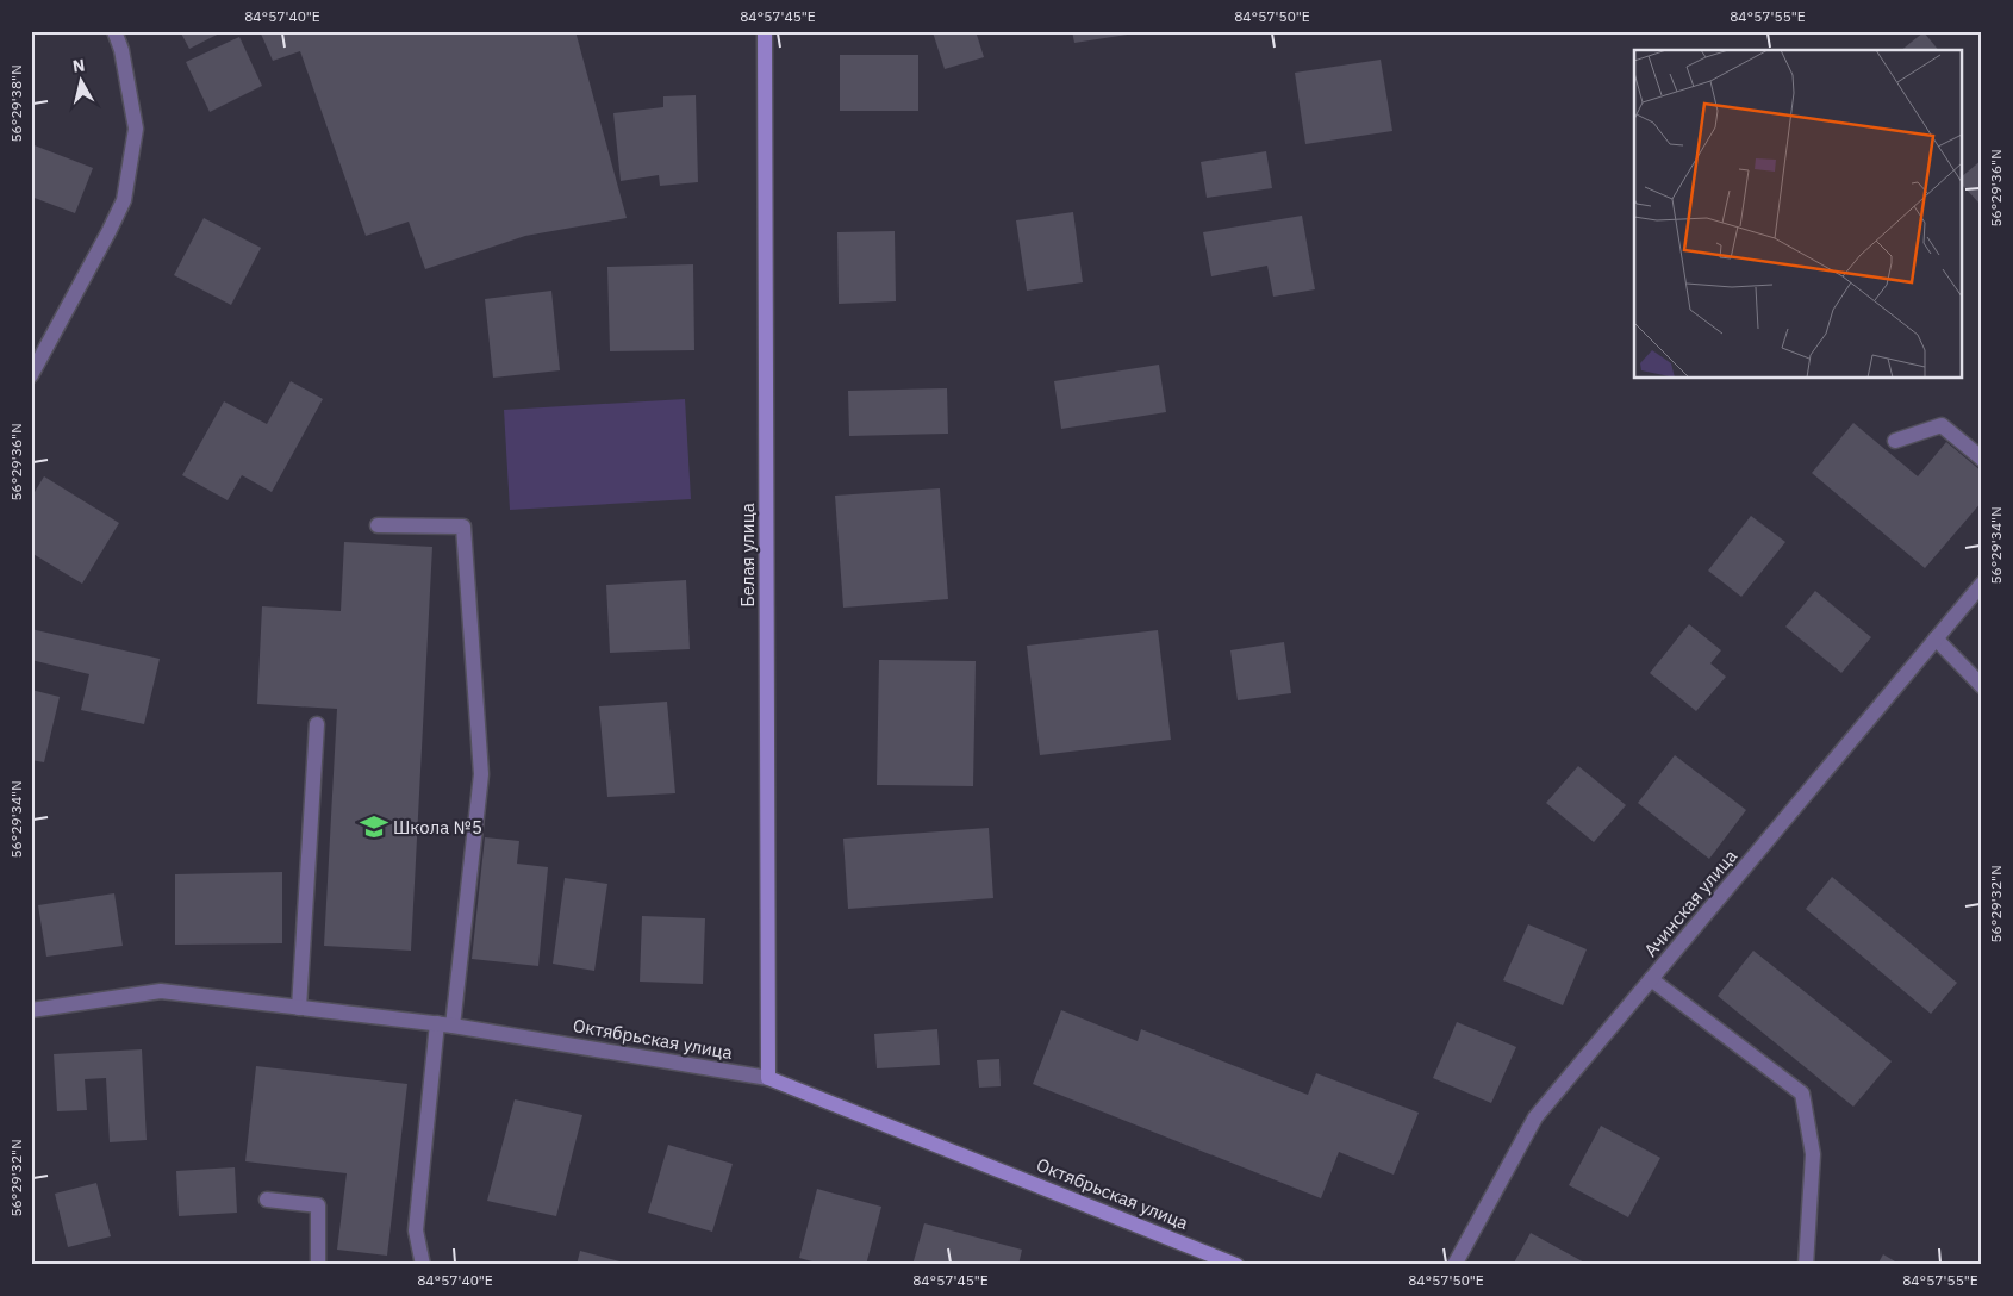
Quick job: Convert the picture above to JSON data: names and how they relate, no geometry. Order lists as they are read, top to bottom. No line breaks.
{"streets":{"street":["Белая улица","Ачинская улица","Октябрьская улица"]},"crossings":[["Белая улица","Октябрьская улица"]],"places":{"school or university":["Школа №5"]},"north":"top","coordinates":["84°57'40\"E","84°57'45\"E","84°57'50\"E","84°57'55\"E","56°29'38\"N","56°29'36\"N","56°29'34\"N","56°29'32\"N"]}
